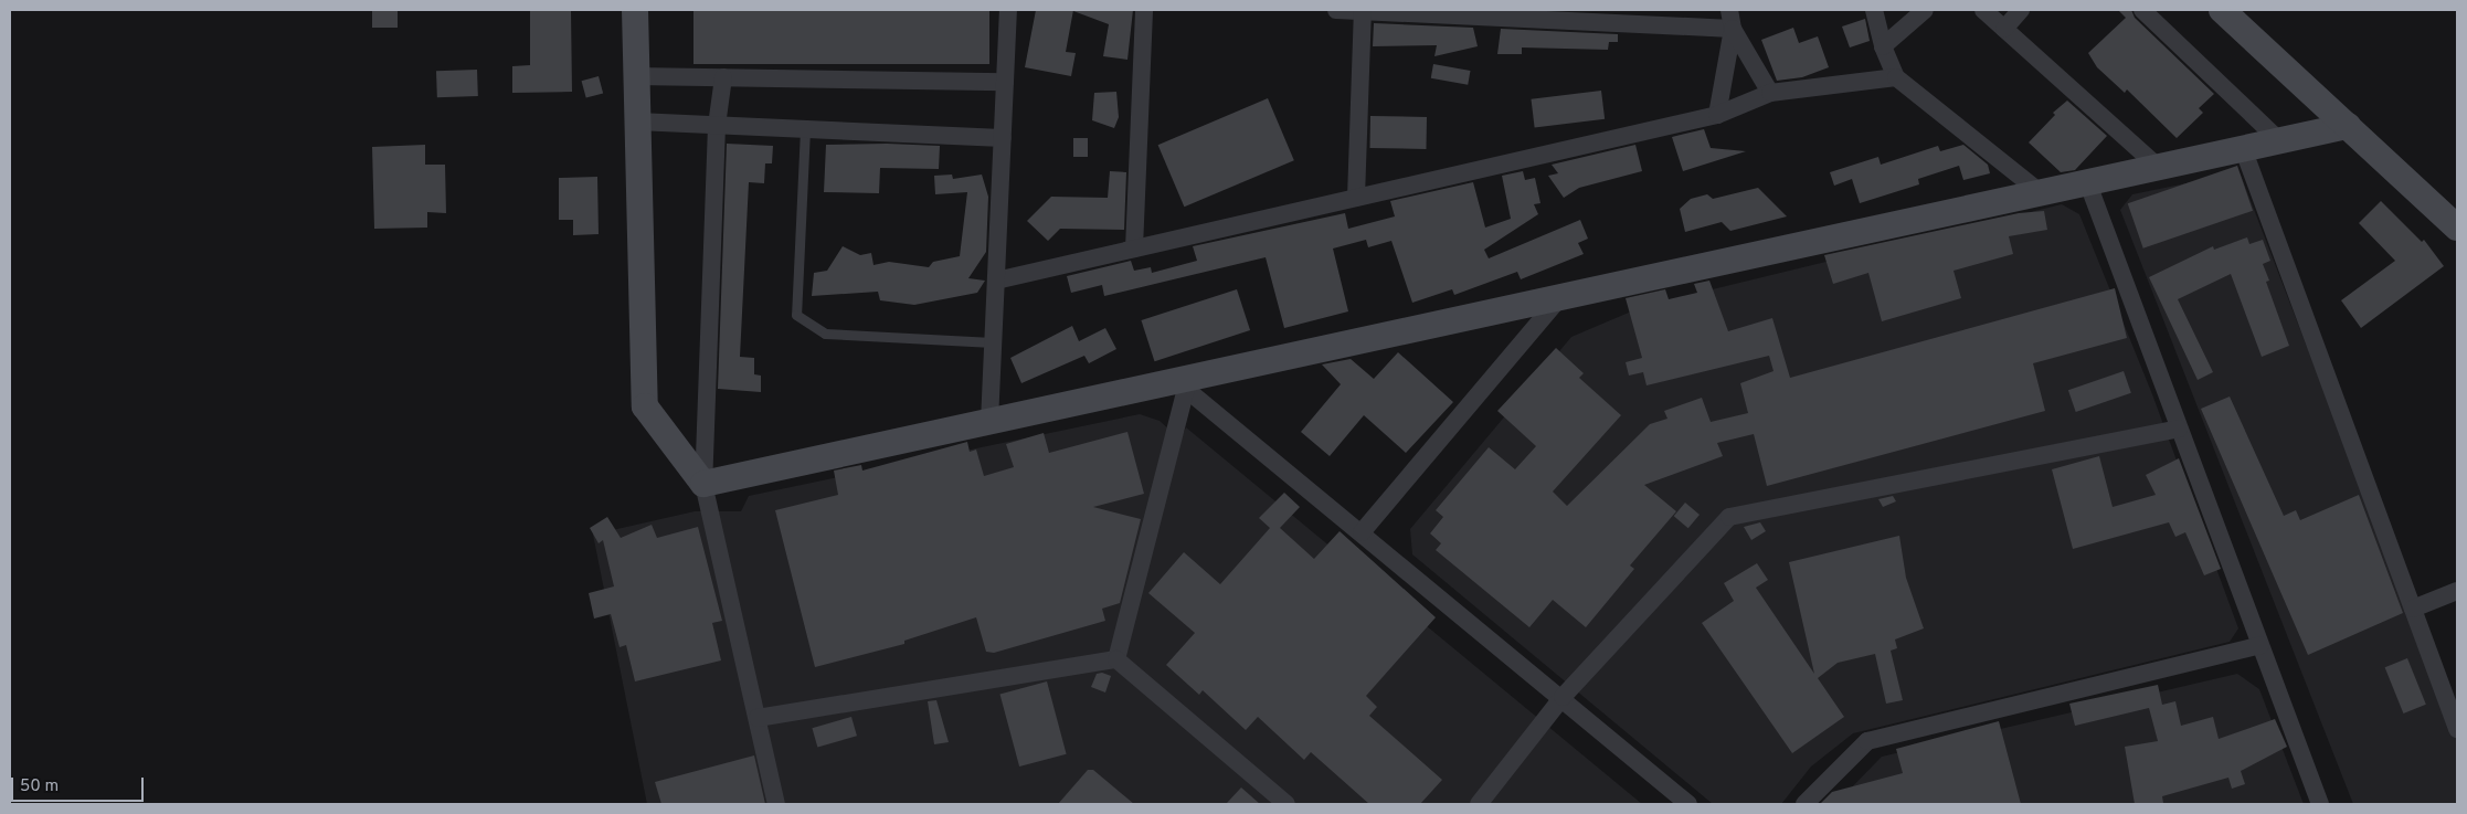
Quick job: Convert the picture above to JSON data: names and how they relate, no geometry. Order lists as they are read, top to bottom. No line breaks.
{"scale_bar":"50 m"}
